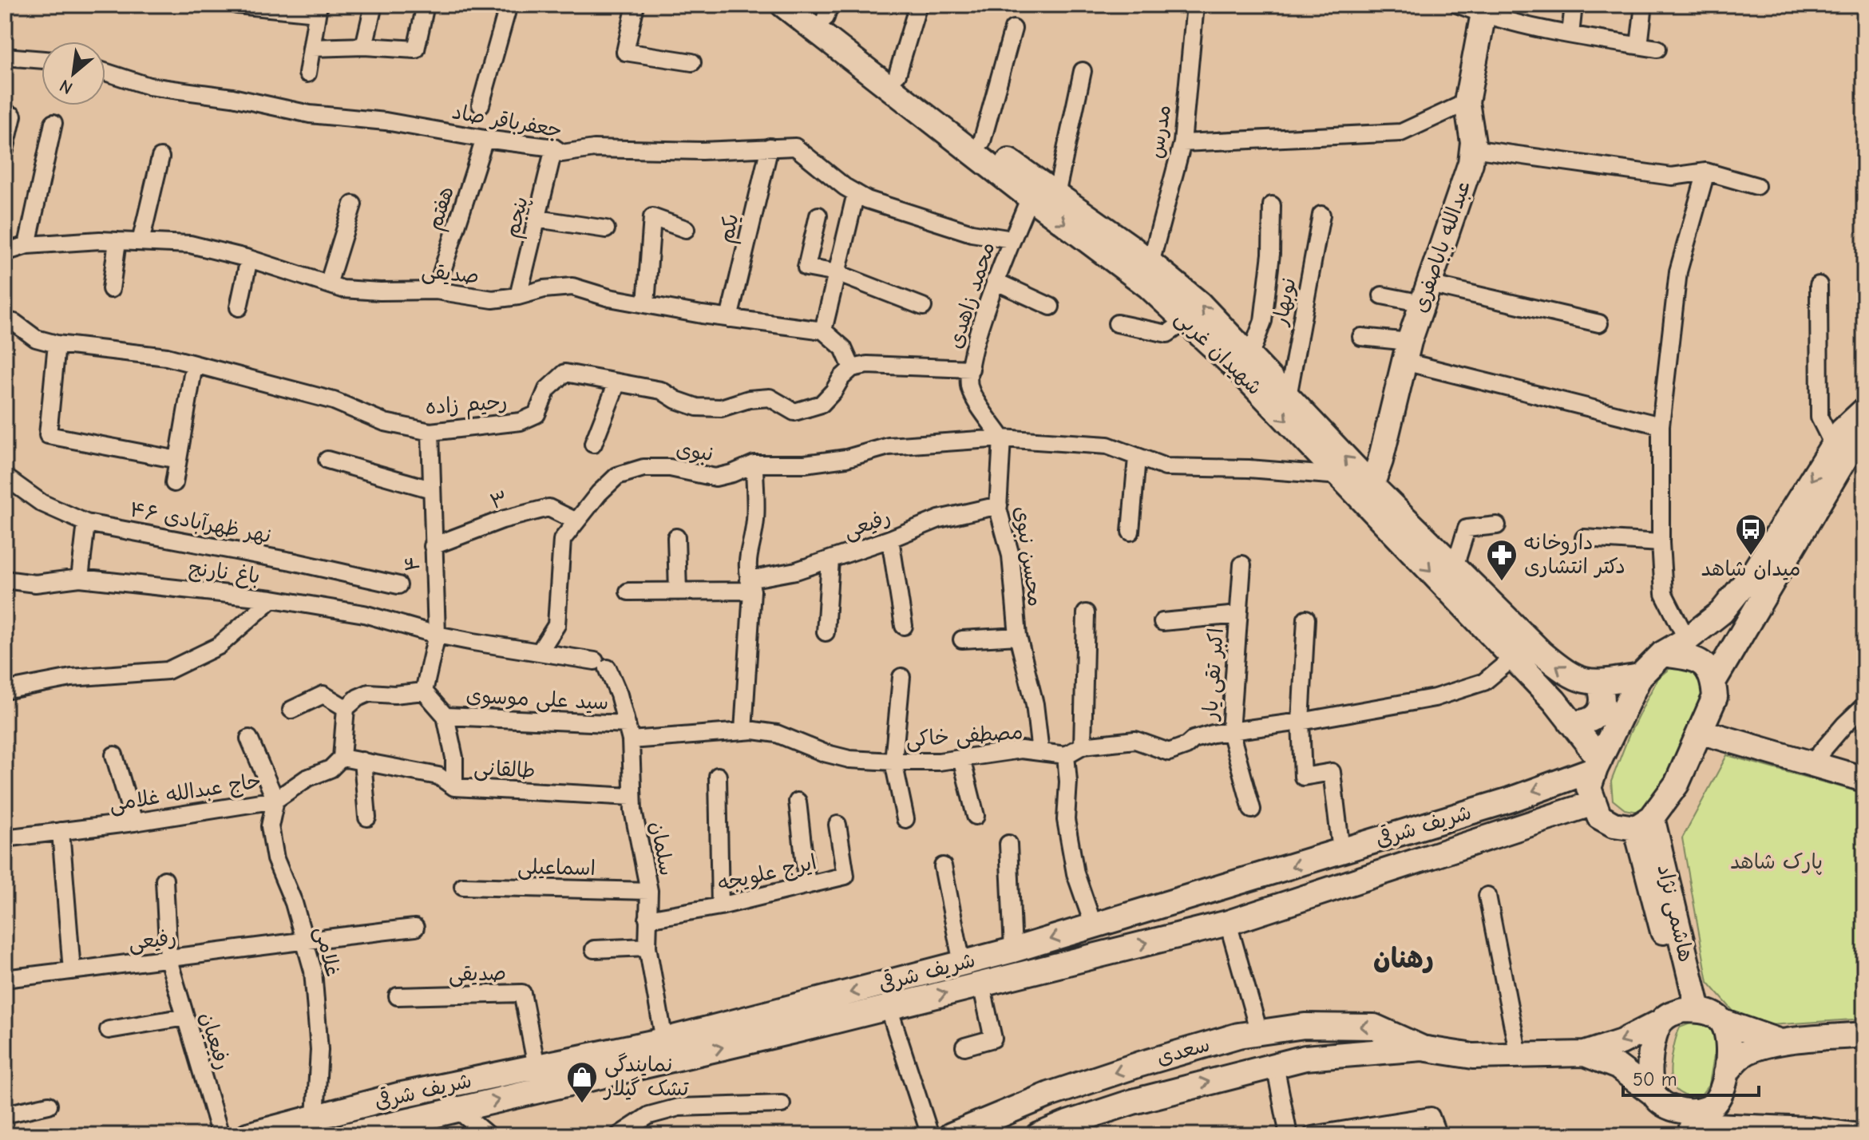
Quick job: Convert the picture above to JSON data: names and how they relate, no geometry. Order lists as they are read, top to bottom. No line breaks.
{"streets":{"main road":["عبدالله باباصفری","شهیدان غربی","شریف شرقی","هاشمی نژاد","سعدی"],"street":["جعفرباقر صاد","مدرس","هفتم","پنجم","یکم","صدیقی","محمد زاهدی","نوبهار","رحیم زاده","نبوی","۳","نهر ظهرآبادی ۴۶","رفیعی","محسن نبوی","۴","باغ نارنج","اکبر تقی یار","سید علی موسوی","مصطفی خاکی","طالقانی","حاج عبدالله غلامی","سلمان","اسماعیلی","ایرج علویجه","غلامی","رفیعیان"]},"crossings":[["جعفرباقر صاد","هفتم"],["جعفرباقر صاد","پنجم"],["جعفرباقر صاد","یکم"],["جعفرباقر صاد","محمد زاهدی"],["مدرس","شهیدان غربی"],["هفتم","صدیقی"],["پنجم","صدیقی"],["یکم","صدیقی"],["عبدالله باباصفری","شهیدان غربی"],["صدیقی","شریف شرقی"],["محمد زاهدی","شهیدان غربی"],["محمد زاهدی","نبوی"],["محمد زاهدی","محسن نبوی"],["نوبهار","شهیدان غربی"],["شهیدان غربی","شریف شرقی"],["رحیم زاده","۴"],["نبوی","۳"],["نبوی","محسن نبوی"],["نبوی","سلمان"],["۳","۴"],["رفیعی","محسن نبوی"],["رفیعی","غلامی"],["رفیعی","رفیعیان"],["محسن نبوی","مصطفی خاکی"],["۴","باغ نارنج"],["۴","سلمان"],["باغ نارنج","سلمان"],["سید علی موسوی","مصطفی خاکی"],["سید علی موسوی","سلمان"],["مصطفی خاکی","سلمان"],["طالقانی","حاج عبدالله غلامی"],["طالقانی","سلمان"],["حاج عبدالله غلامی","غلامی"],["شریف شرقی","سلمان"],["شریف شرقی","غلامی"],["سلمان","اسماعیلی"],["سلمان","ایرج علویجه"]],"districts":["رهنان"],"parks":["پارک شاهد"],"places":{"bus stop":["میدان شاهد"],"pharmacy":["داروخانه دکتر انتشاری"],"shop":["نمایندگی تشک گیلار"]},"scale_bar":"50 m","north":"bottom left"}
